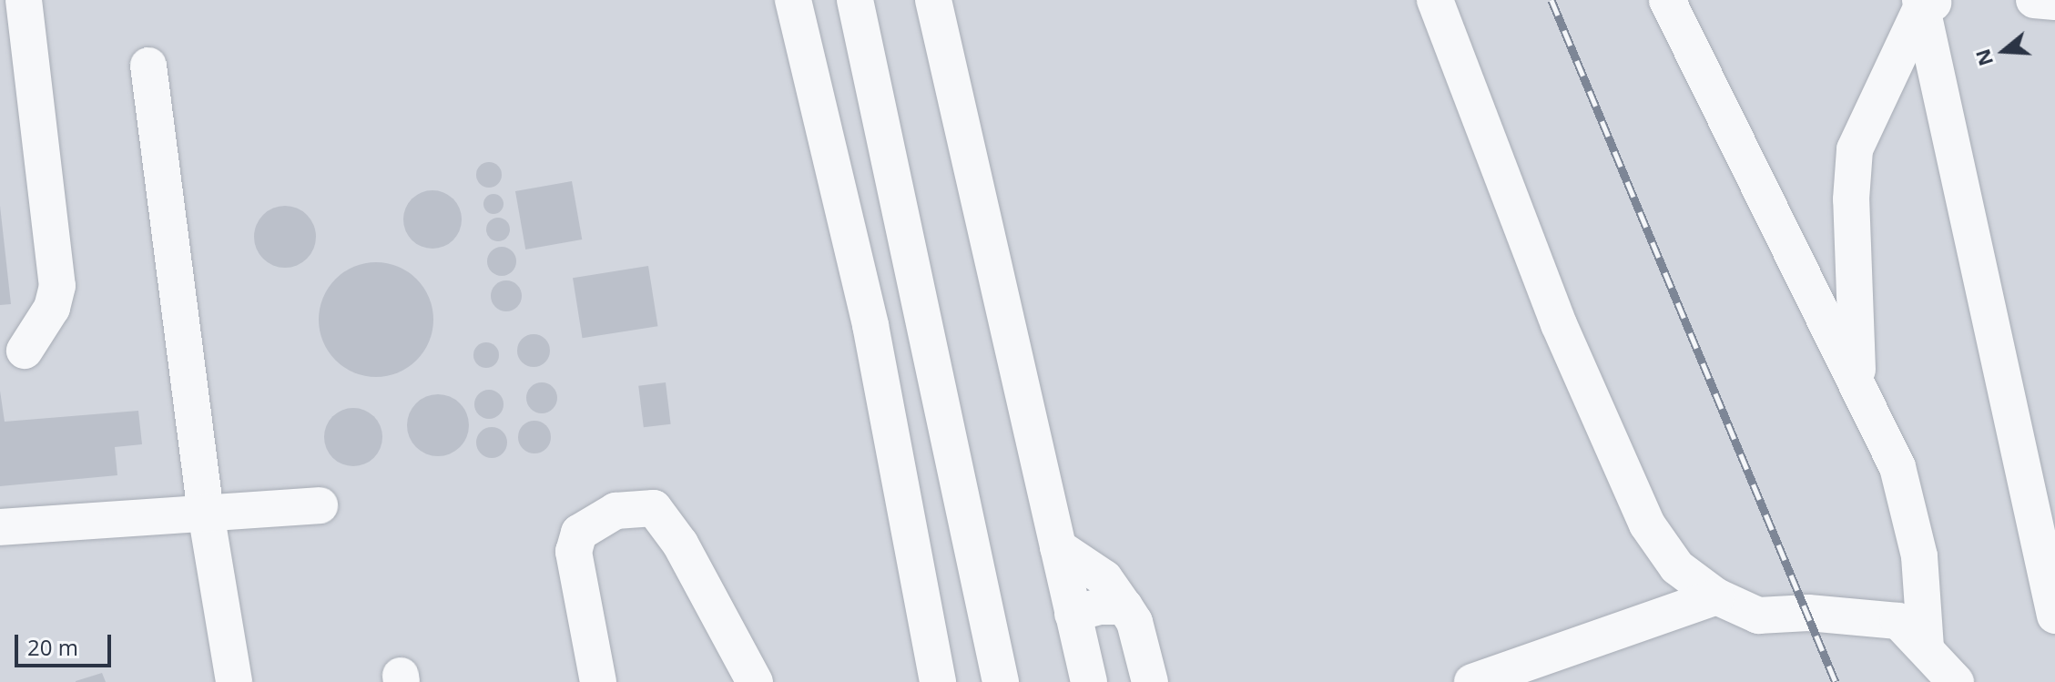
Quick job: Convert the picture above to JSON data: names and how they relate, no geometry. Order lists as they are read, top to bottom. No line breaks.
{"scale_bar":"20 m","north":"left"}
